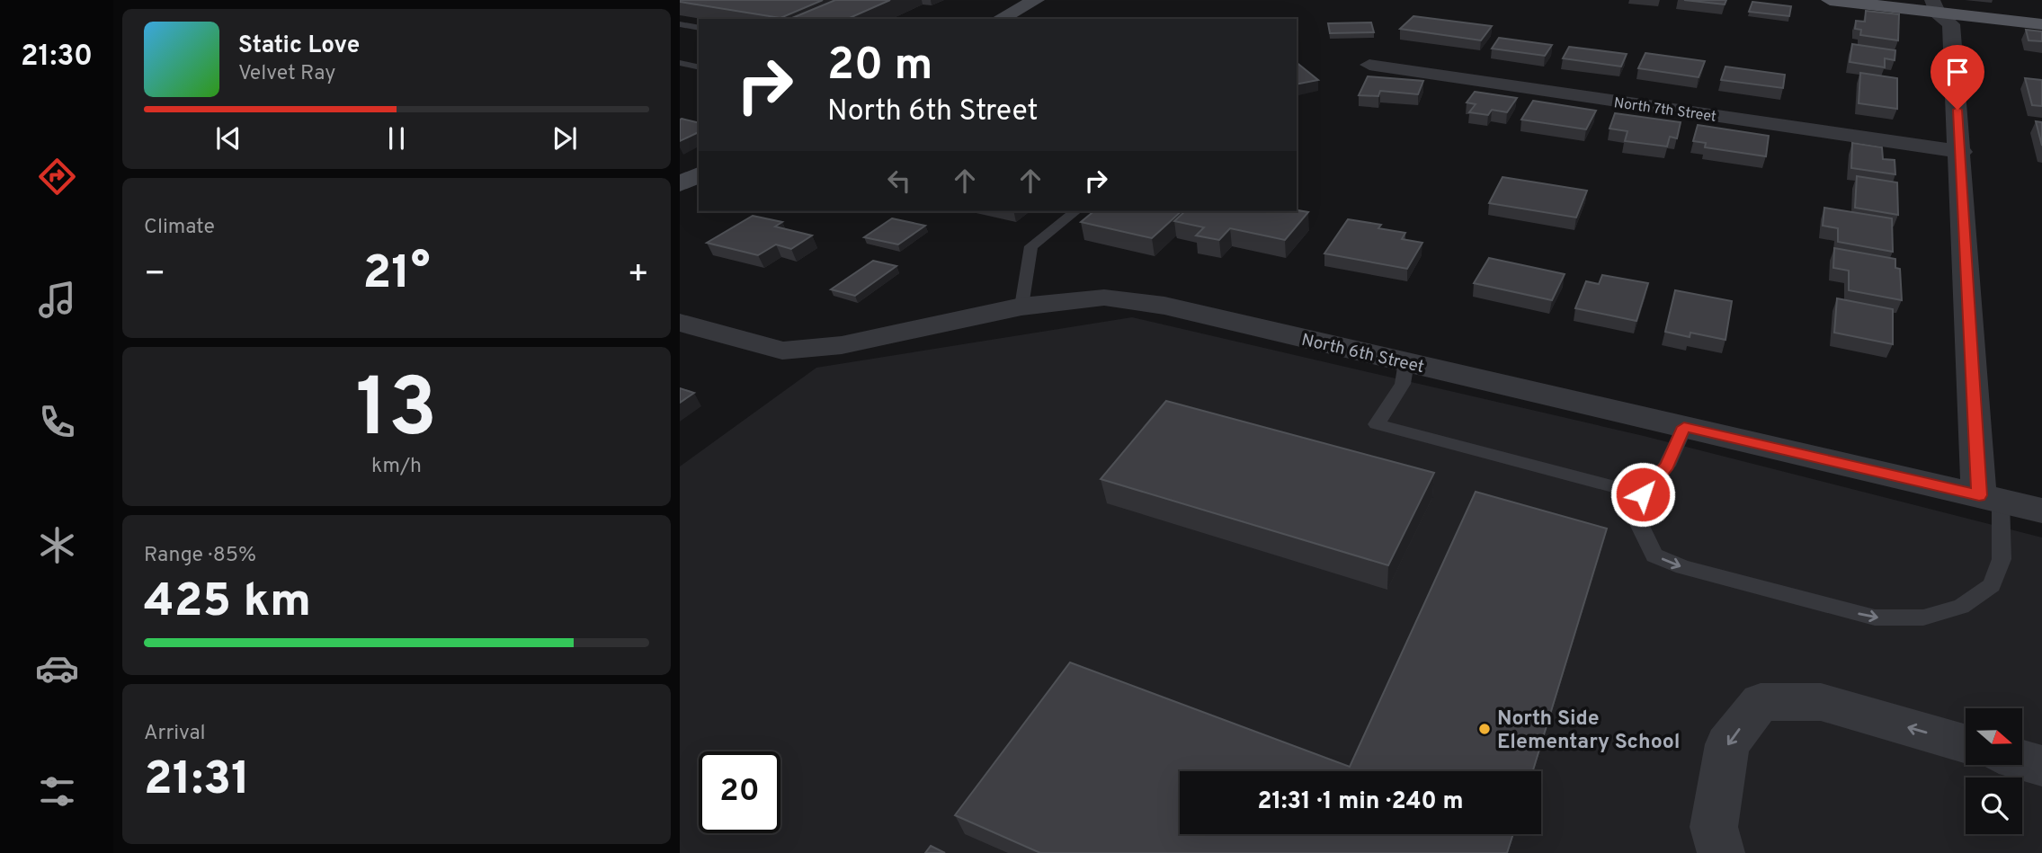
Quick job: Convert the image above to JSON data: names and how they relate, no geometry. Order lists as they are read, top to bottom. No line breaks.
{"streets":{"street":["North 7th Street","North 6th Street"]},"places":["North Side Elementary School"],"north":"right","page":{"tabs":"21:30","turn":["20 m","North 6th Street"],"song":["Static Love","Velvet Ray"],"tile":["Climate",["13","km/h"],["Range · 85%","425 km"],["Arrival","21:31"]],"heat":["−","21°","+"],"limit":"20","trip":"21:31 · 1 min · 240 m"}}
